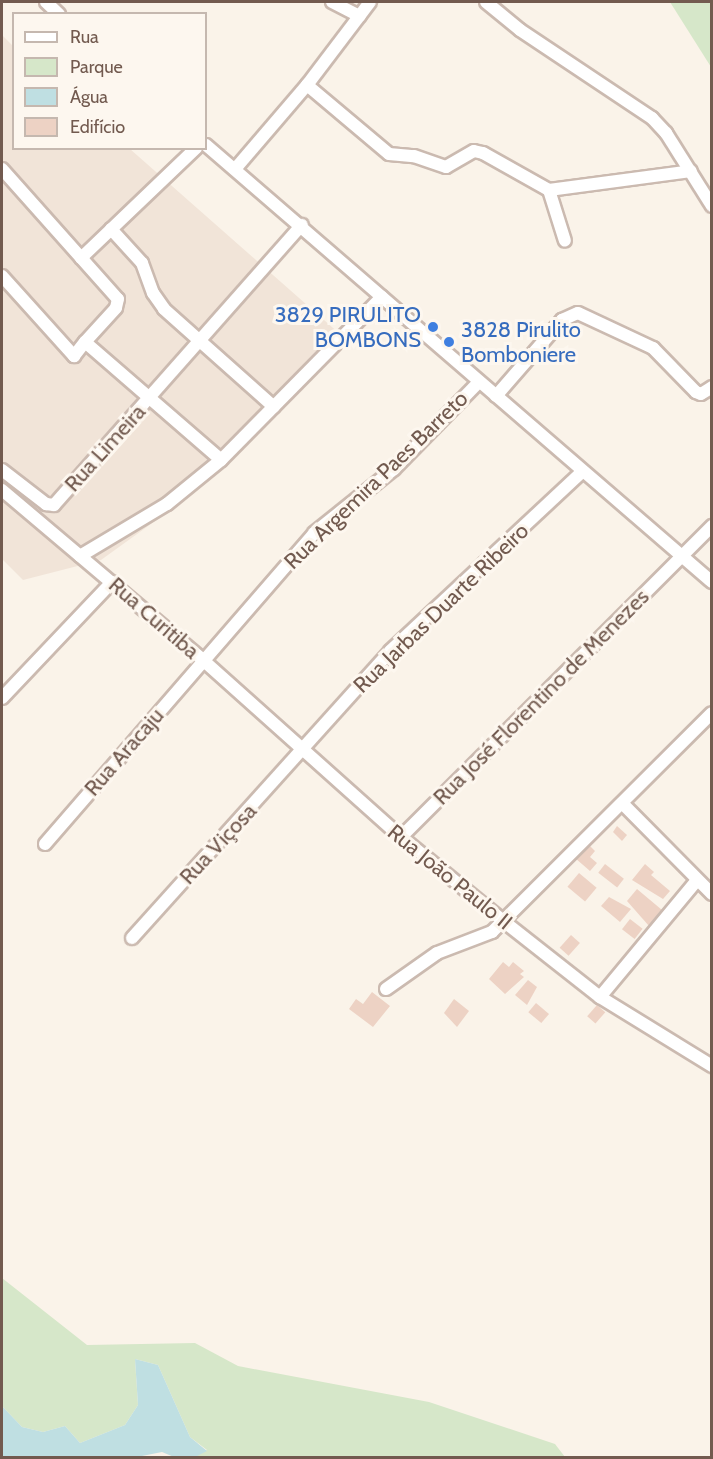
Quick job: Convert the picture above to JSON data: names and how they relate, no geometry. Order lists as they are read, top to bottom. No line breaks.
{"streets":{"street":["Rua Limeira","Rua Argemira Paes Barreto","Rua Jarbas Duarte Ribeiro","Rua Curitiba","Rua José Florentino de Menezes","Rua Aracaju","Rua Viçosa","Rua João Paulo II"]},"crossings":[["Rua Argemira Paes Barreto","Rua Curitiba"],["Rua Argemira Paes Barreto","Rua Aracaju"],["Rua Jarbas Duarte Ribeiro","Rua Curitiba"],["Rua Jarbas Duarte Ribeiro","Rua Viçosa"],["Rua Jarbas Duarte Ribeiro","Rua João Paulo II"],["Rua Curitiba","Rua Aracaju"],["Rua Curitiba","Rua Viçosa"],["Rua Curitiba","Rua João Paulo II"],["Rua José Florentino de Menezes","Rua João Paulo II"],["Rua Viçosa","Rua João Paulo II"]],"places":["3829 PIRULITO BOMBONS","3828 Pirulito Bomboniere"],"legend":["Rua","Parque","Água","Edifício"]}
